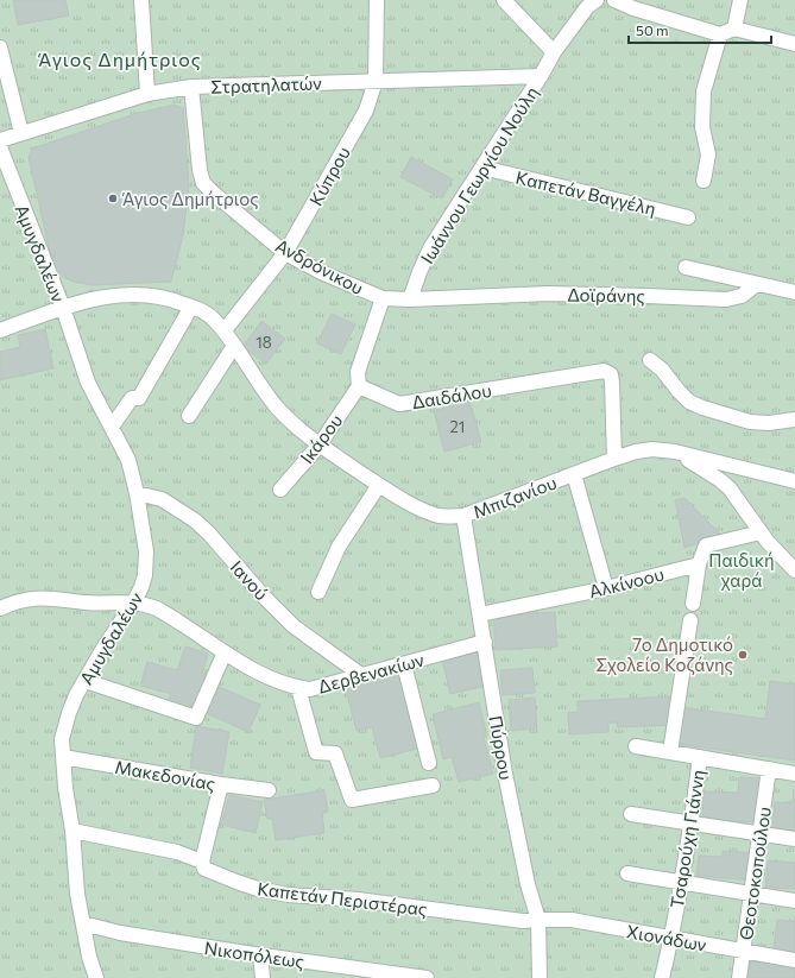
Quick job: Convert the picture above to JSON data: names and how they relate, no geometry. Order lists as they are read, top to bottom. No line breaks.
{"streets":{"street":["Στρατηλατών","Ιωάννου Γεωργίου Νούλη","Κύπρου","Καπετάν Βαγγέλη","Αμυγδαλέων","Ανδρόνικου","Δοϊράνης","Δαιδάλου","Ικάρου","Μπιζανίου","Ιανού","Αλκίνοου","Δερβενακίων","Πύρρου","Μακεδονίας","Τσαρούχη Γιάννη","Θεοτοκοπούλου","Καπετάν Περιστέρας","Χιονάδων","Νικοπόλεως"]},"crossings":[["Στρατηλατών","Ιωάννου Γεωργίου Νούλη"],["Στρατηλατών","Κύπρου"],["Στρατηλατών","Ανδρόνικου"],["Ιωάννου Γεωργίου Νούλη","Καπετάν Βαγγέλη"],["Ιωάννου Γεωργίου Νούλη","Ανδρόνικου"],["Ιωάννου Γεωργίου Νούλη","Δοϊράνης"],["Κύπρου","Ανδρόνικου"],["Κύπρου","Μπιζανίου"],["Αμυγδαλέων","Μπιζανίου"],["Αμυγδαλέων","Ιανού"],["Αμυγδαλέων","Δερβενακίων"],["Αμυγδαλέων","Μακεδονίας"],["Αμυγδαλέων","Καπετάν Περιστέρας"],["Αμυγδαλέων","Νικοπόλεως"],["Ανδρόνικου","Δοϊράνης"],["Δαιδάλου","Ικάρου"],["Δαιδάλου","Μπιζανίου"],["Ικάρου","Μπιζανίου"],["Μπιζανίου","Πύρρου"],["Ιανού","Δερβενακίων"],["Αλκίνοου","Πύρρου"],["Δερβενακίων","Πύρρου"],["Πύρρου","Καπετάν Περιστέρας"],["Πύρρου","Χιονάδων"],["Τσαρούχη Γιάννη","Χιονάδων"],["Θεοτοκοπούλου","Χιονάδων"],["Καπετάν Περιστέρας","Χιονάδων"]],"districts":["Άγιος Δημήτριος"],"parks":["Παιδική χαρά"],"places":["Άγιος Δημήτριος","7ο Δημοτικό Σχολείο Κοζάνης"],"house_numbers":["18","21"],"scale_bar":"50 m"}
